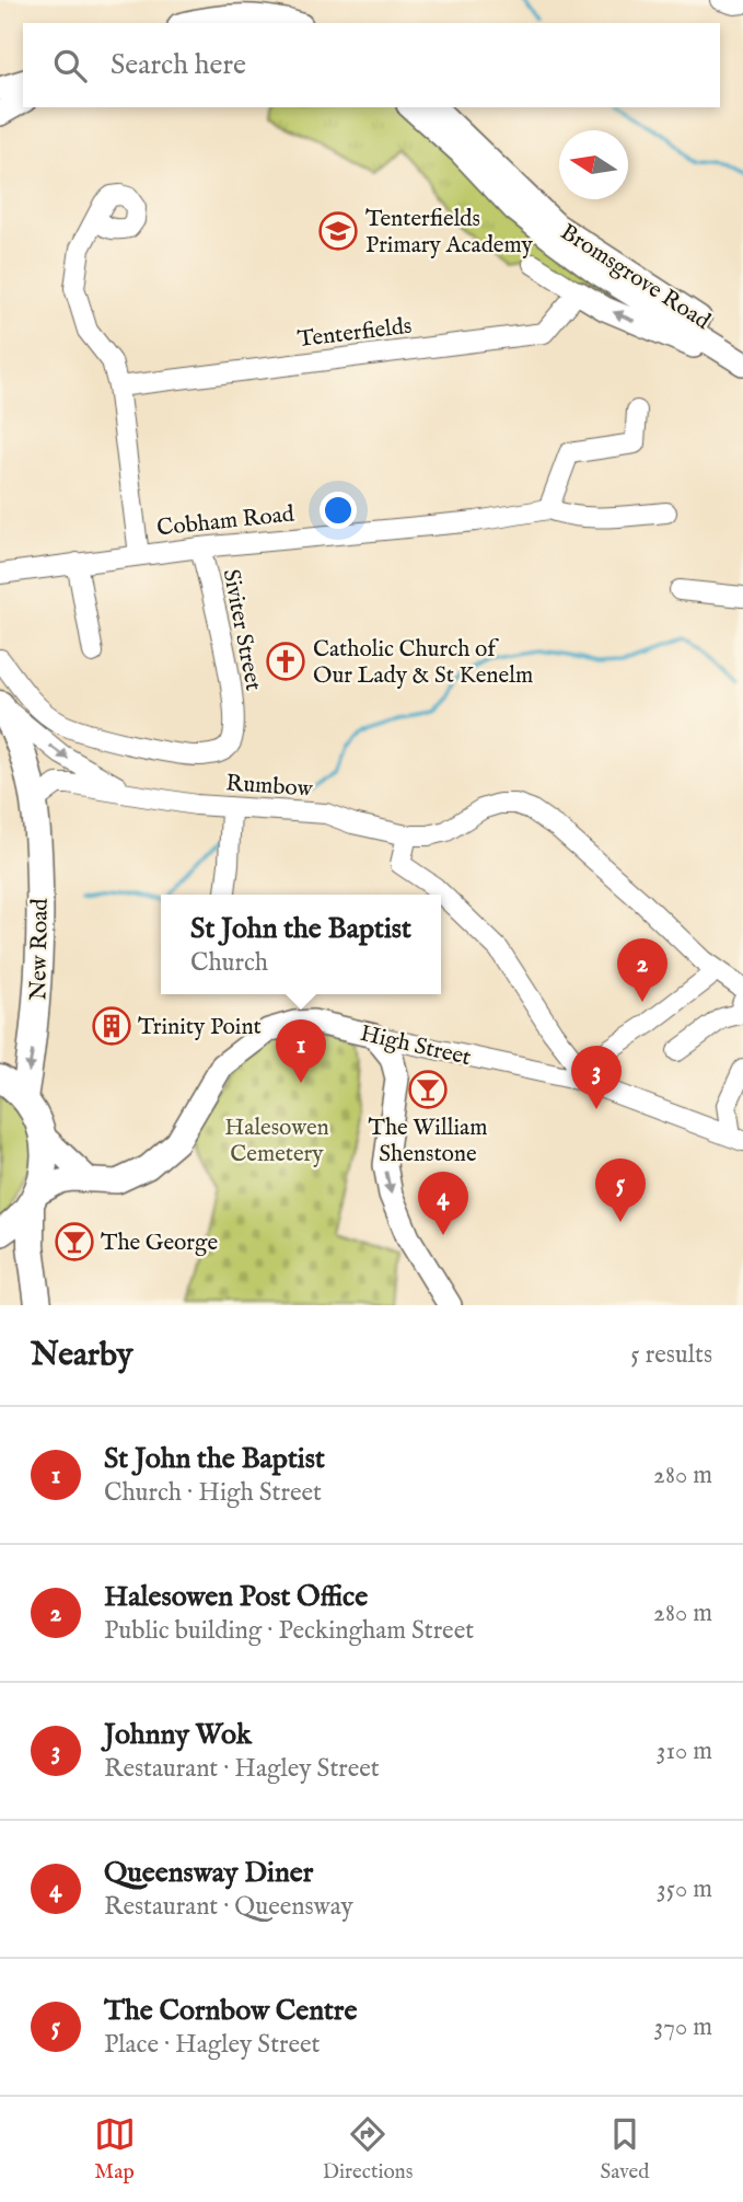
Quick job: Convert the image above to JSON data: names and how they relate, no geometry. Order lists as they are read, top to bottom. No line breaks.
{"streets":{"highway":["New Road"],"main road":["Bromsgrove Road","High Street"],"street":["Tenterfields","Cobham Road","Siviter Street","Rumbow"]},"crossings":[["Cobham Road","Siviter Street"],["Rumbow","New Road"]],"one_way":["New Road"],"parks":["Halesowen Cemetery"],"places":{"school or university":["Tenterfields Primary Academy"],"church":["Catholic Church of Our Lady & St Kenelm"],"building":["Trinity Point"],"bar":["The William Shenstone","The George"]},"north":"left","page":{"search":"Search here","popup":["St John the Baptist","Church"],"pins":["2","1","3","5","4"],"heading":["Nearby","5 results"],"list":[{"mark":"1","name":"St John the Baptist","note":"Church · High Street","value":"280 m"},{"mark":"2","name":"Halesowen Post Office","note":"Public building · Peckingham Street","value":"280 m"},{"mark":"3","name":"Johnny Wok","note":"Restaurant · Hagley Street","value":"310 m"},{"mark":"4","name":"Queensway Diner","note":"Restaurant · Queensway","value":"350 m"},{"mark":"5","name":"The Cornbow Centre","note":"Place · Hagley Street","value":"370 m"}],"nav":["Map","Directions","Saved"]}}
